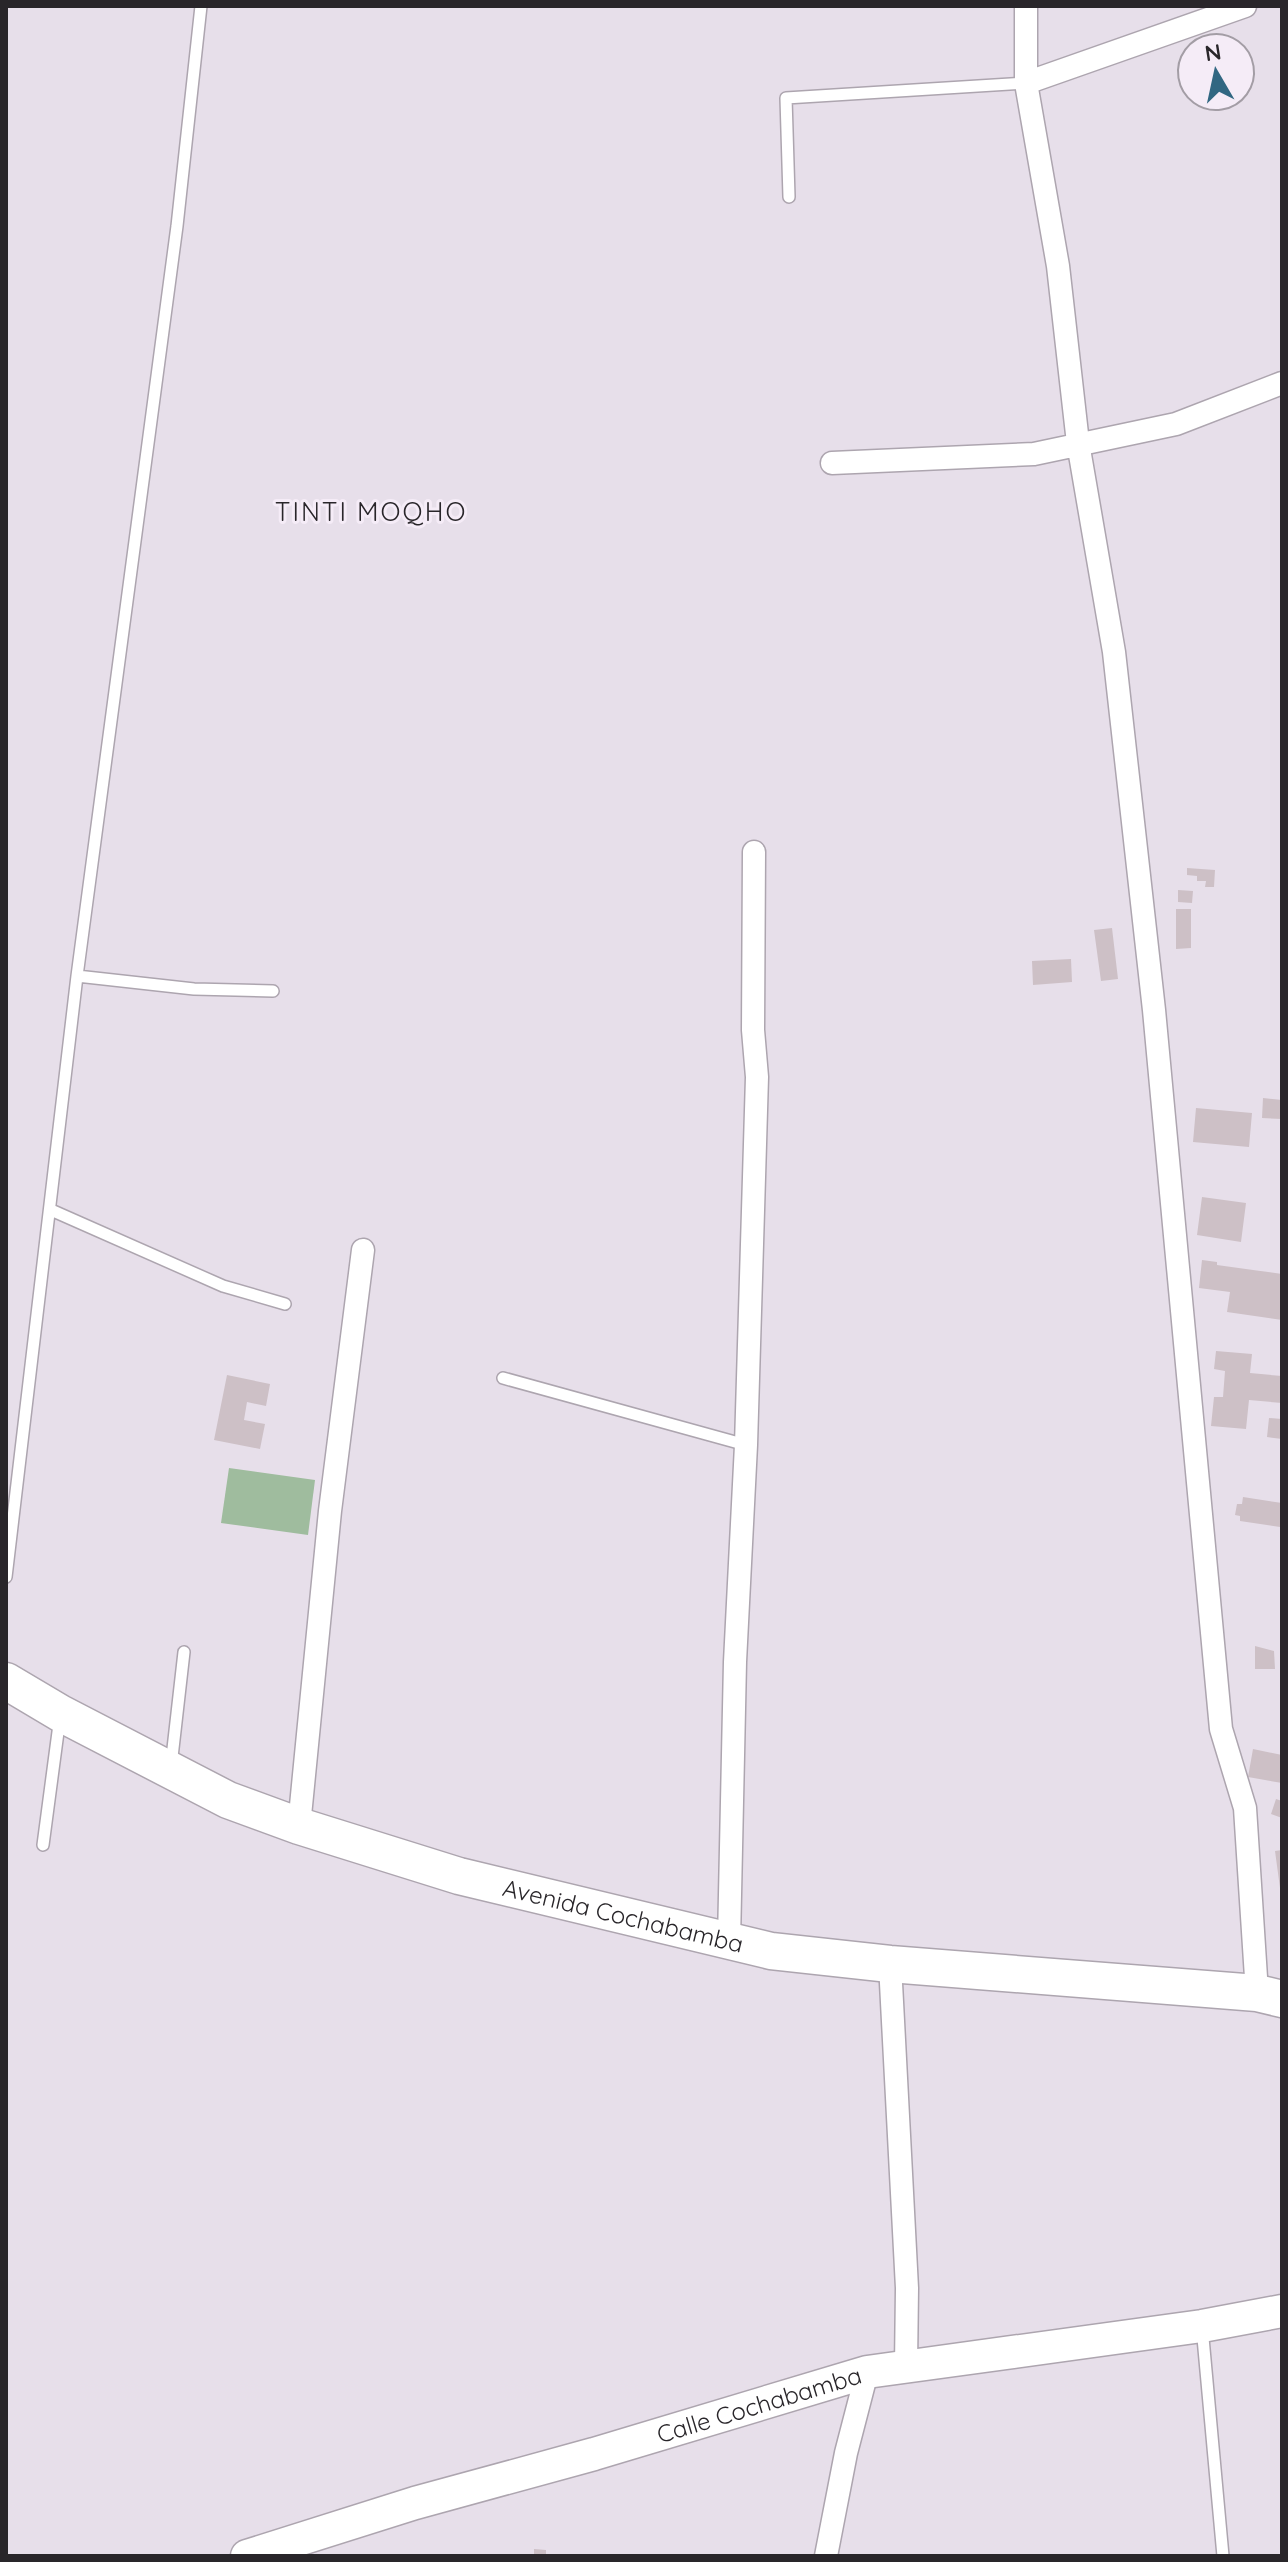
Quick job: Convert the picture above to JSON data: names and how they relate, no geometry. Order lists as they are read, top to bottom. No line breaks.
{"streets":{"main road":["Avenida Cochabamba"],"street":["Calle Cochabamba"]},"districts":["TINTI MOQHO"],"north":"top"}
